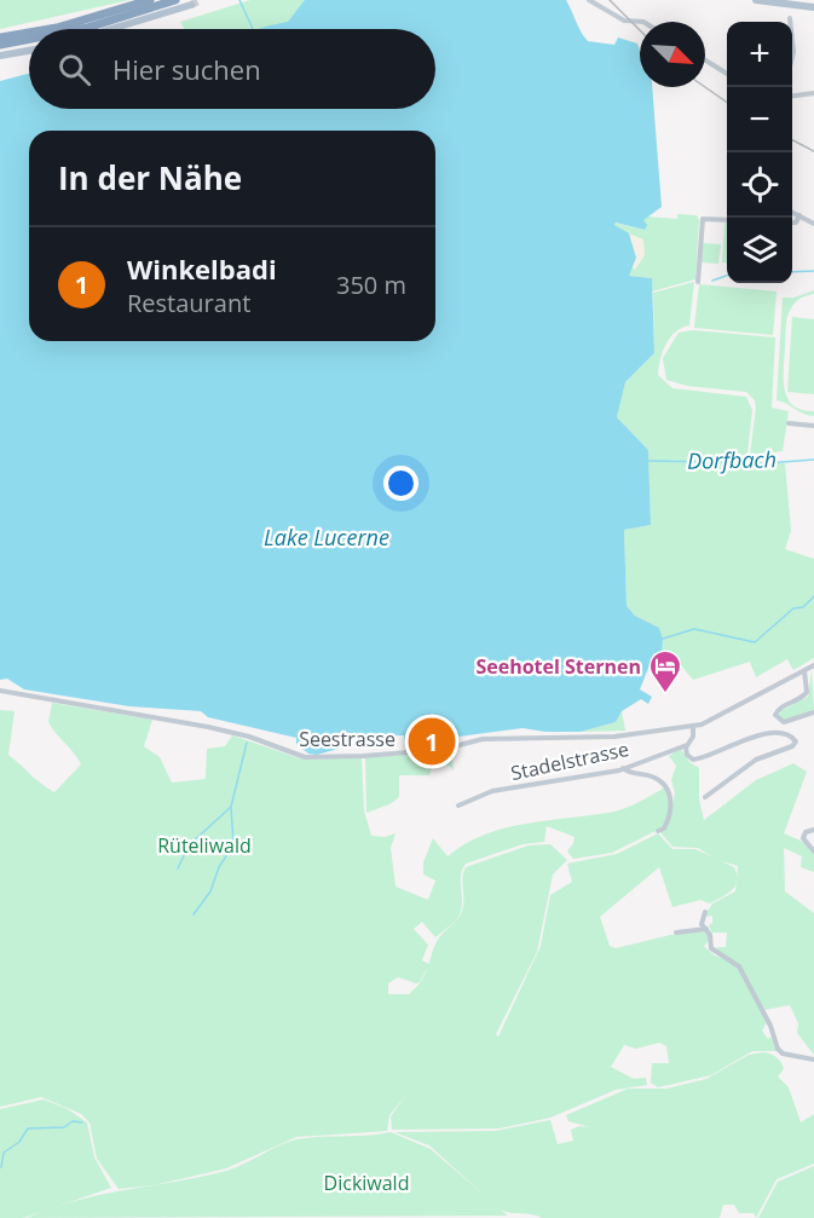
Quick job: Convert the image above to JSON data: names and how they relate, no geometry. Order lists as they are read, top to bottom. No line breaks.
{"streets":{"street":["Seestrasse","Stadelstrasse"]},"water":["Dorfbach","Lake Lucerne"],"parks":["Rüteliwald","Dickiwald"],"places":{"hotel":["Seehotel Sternen"]},"north":"bottom right","page":{"map_buttons":["+","−"],"search":"Hier suchen","heading":"In der Nähe","list":[{"mark":"1","name":"Winkelbadi","note":"Restaurant","value":"350 m"}],"pins":"1"}}
